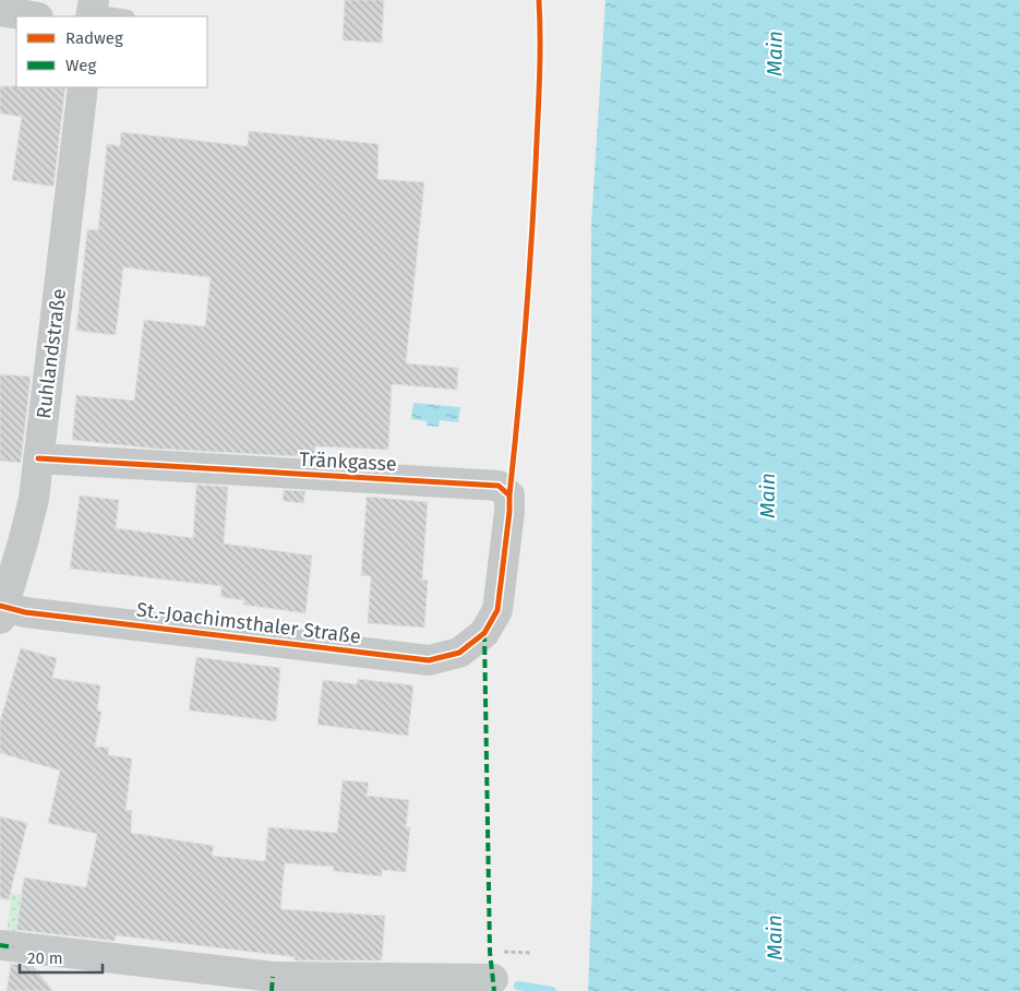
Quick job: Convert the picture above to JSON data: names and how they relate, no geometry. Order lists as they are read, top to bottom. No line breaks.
{"streets":{"street":["Ruhlandstraße","Tränkgasse","St.-Joachimsthaler Straße"]},"crossings":[["Ruhlandstraße","Tränkgasse"],["Ruhlandstraße","St.-Joachimsthaler Straße"],["Tränkgasse","St.-Joachimsthaler Straße"]],"water":["Main"],"legend":["Radweg","Weg"],"scale_bar":"20 m"}
